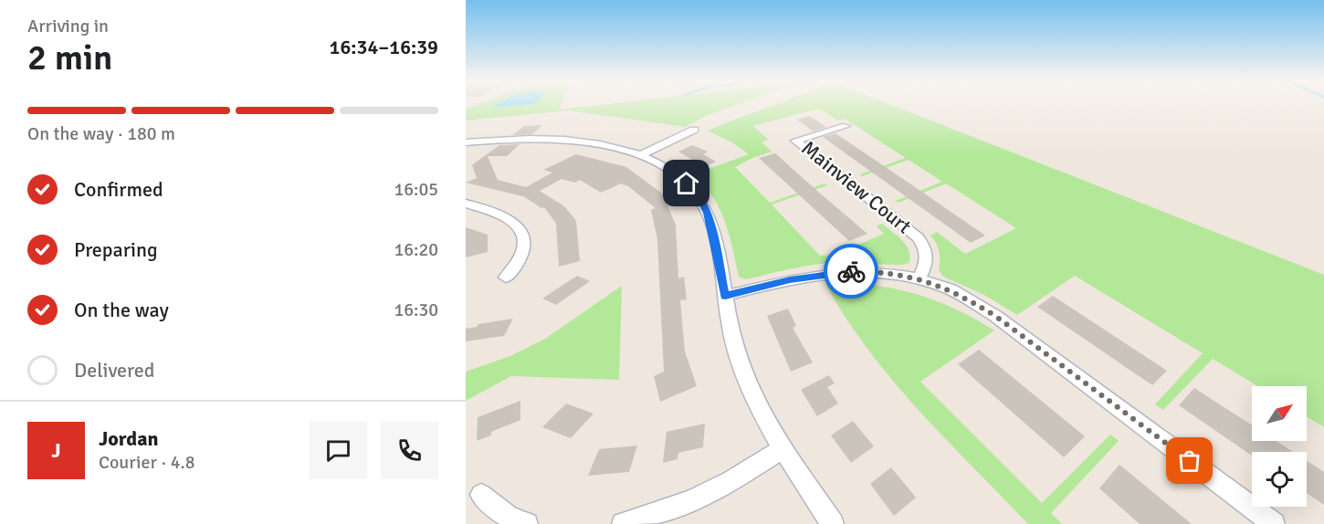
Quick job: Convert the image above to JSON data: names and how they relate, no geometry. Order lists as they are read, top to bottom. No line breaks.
{"streets":{"street":["Mainview Court"]},"north":"top right","page":{"heading":["2 min","Arriving in","16:34–16:39"],"panel":["Jordan","Courier · 4.8"],"bar":"On the way · 180 m","list":[["Confirmed","16:05"],["Preparing","16:20"],["On the way","16:30"],"Delivered"],"round":"J"}}
